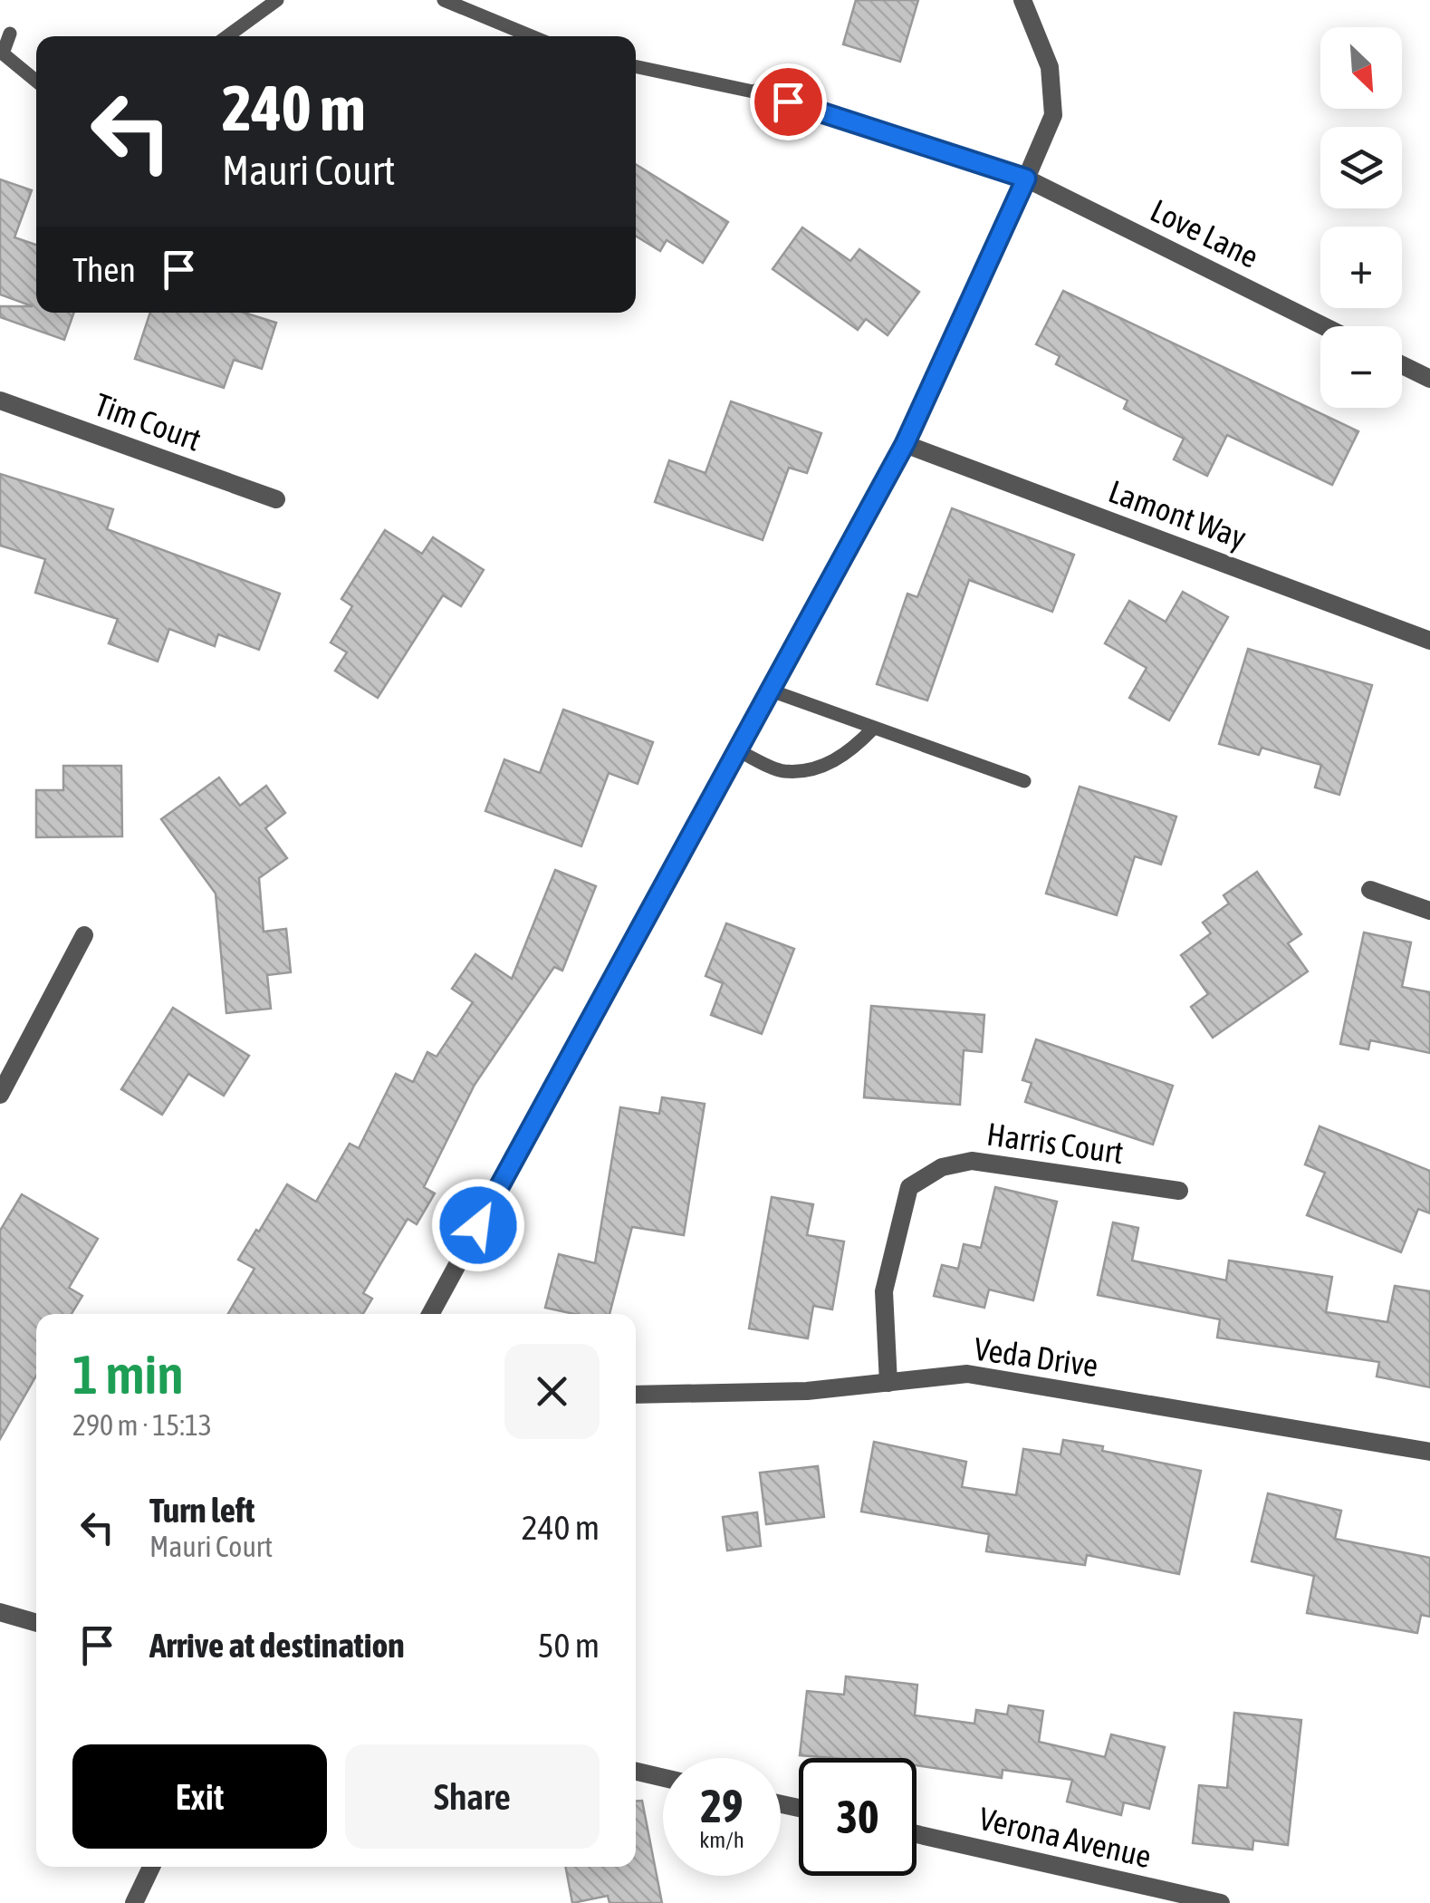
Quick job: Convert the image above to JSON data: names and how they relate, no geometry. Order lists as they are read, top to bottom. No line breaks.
{"streets":{"street":["Love Lane","Tim Court","Lamont Way","Harris Court","Veda Drive","Verona Avenue"]},"crossings":[["Harris Court","Veda Drive"]],"north":"bottom right","page":{"map_buttons":["+","−"],"turn":["240 m","Mauri Court"],"then":"Then","heading":["1 min","290 m · 15:13"],"list":[{"name":"Turn left","note":"Mauri Court","value":"240 m"},{"name":"Arrive at destination","value":"50 m"}],"buttons":["Exit","Share"],"speed":"29 km/h","limit":"30"}}
